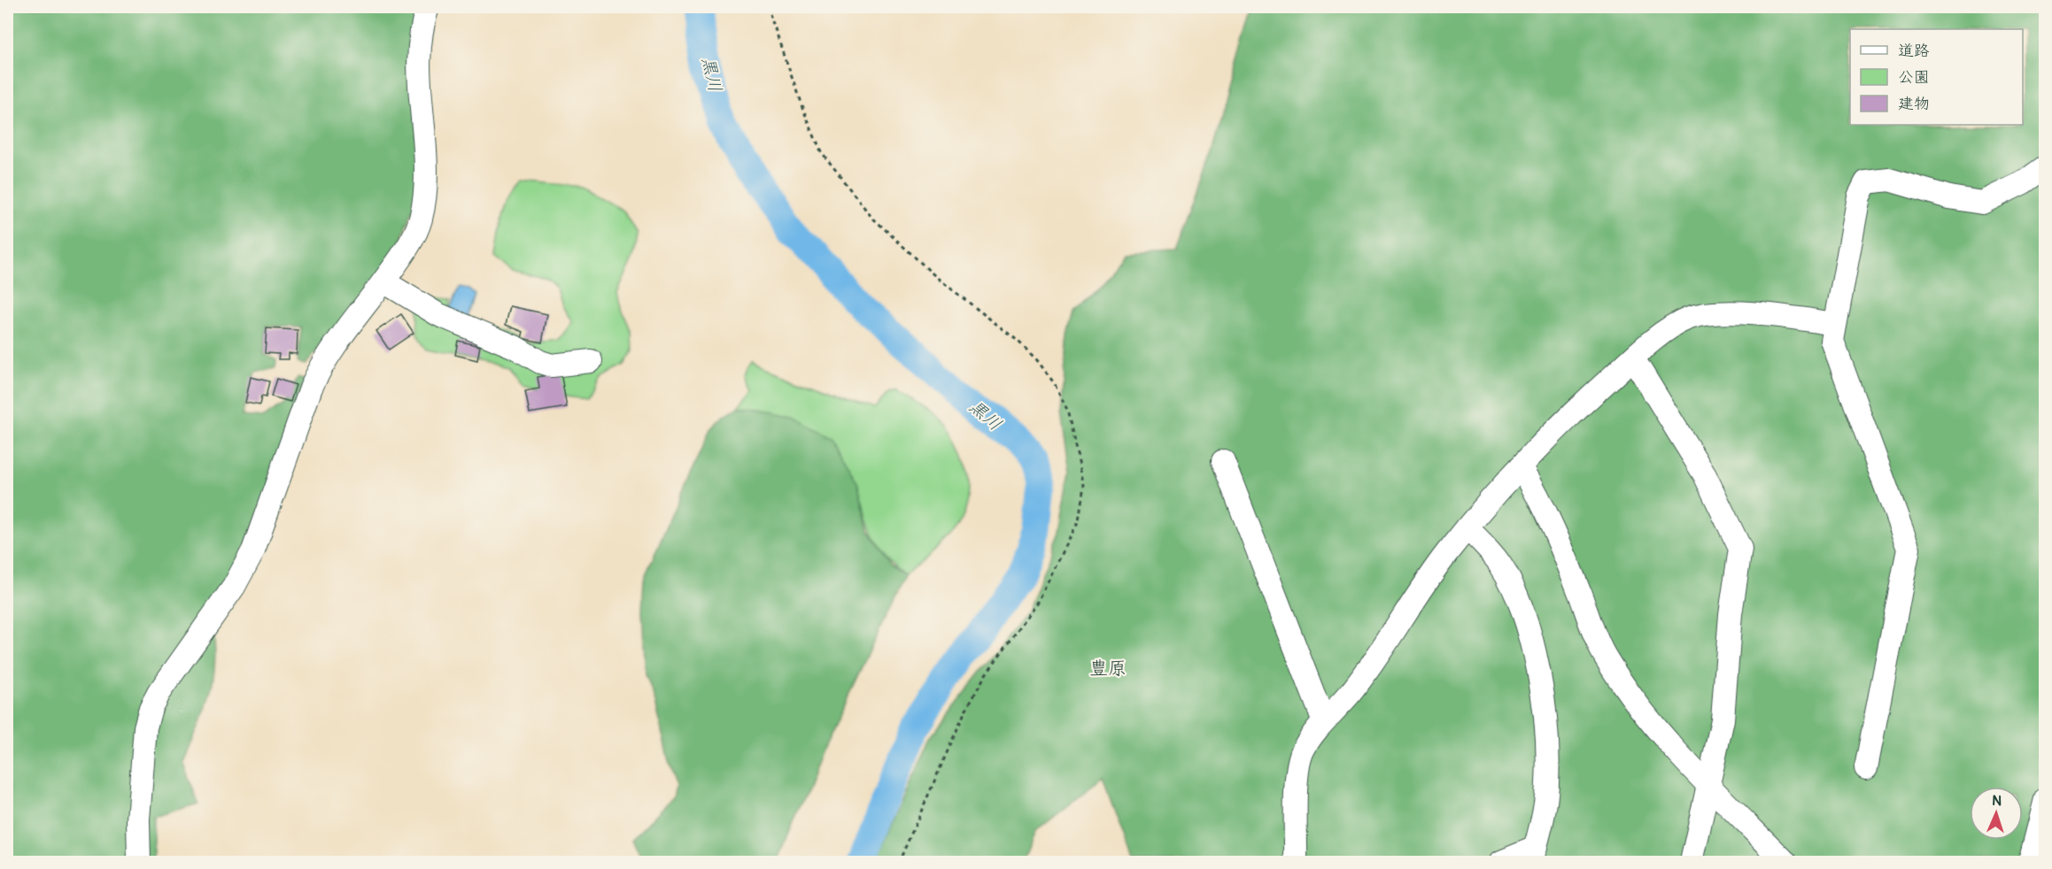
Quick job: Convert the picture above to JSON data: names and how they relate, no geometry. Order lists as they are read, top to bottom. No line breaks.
{"districts":["豊原"],"water":["黒川"],"legend":["道路","公園","建物"],"north":"top"}
